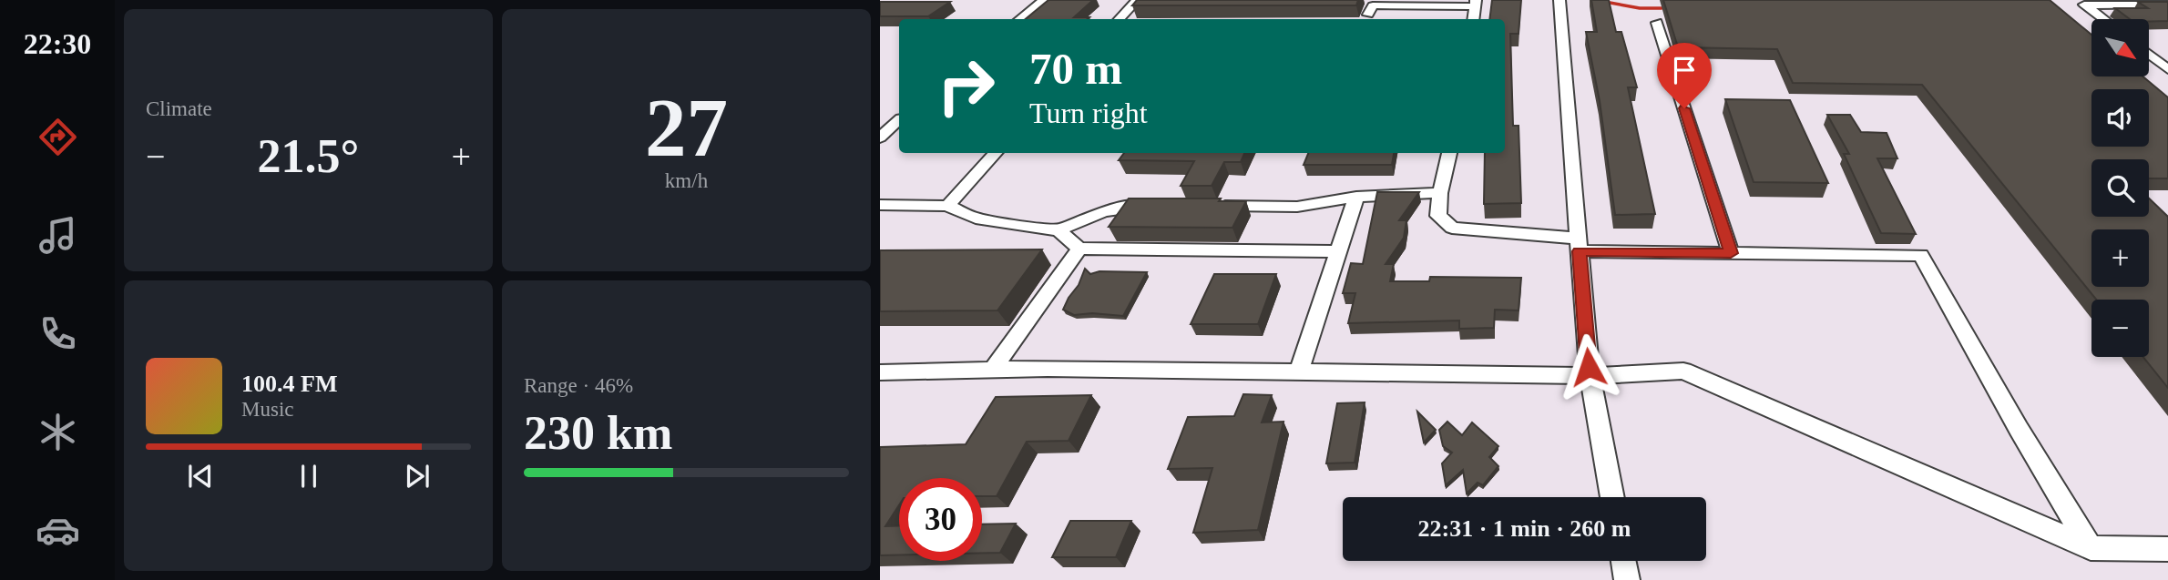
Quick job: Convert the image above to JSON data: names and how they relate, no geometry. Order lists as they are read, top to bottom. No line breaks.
{"north":"bottom right","page":{"tabs":"22:30","tile":["Climate",["27","km/h"],["Range · 46%","230 km"]],"map_buttons":["+","−"],"turn":["70 m","Turn right"],"heat":["−","21.5°","+"],"song":["100.4 FM","Music"],"limit":"30","trip":"22:31 · 1 min · 260 m"}}
